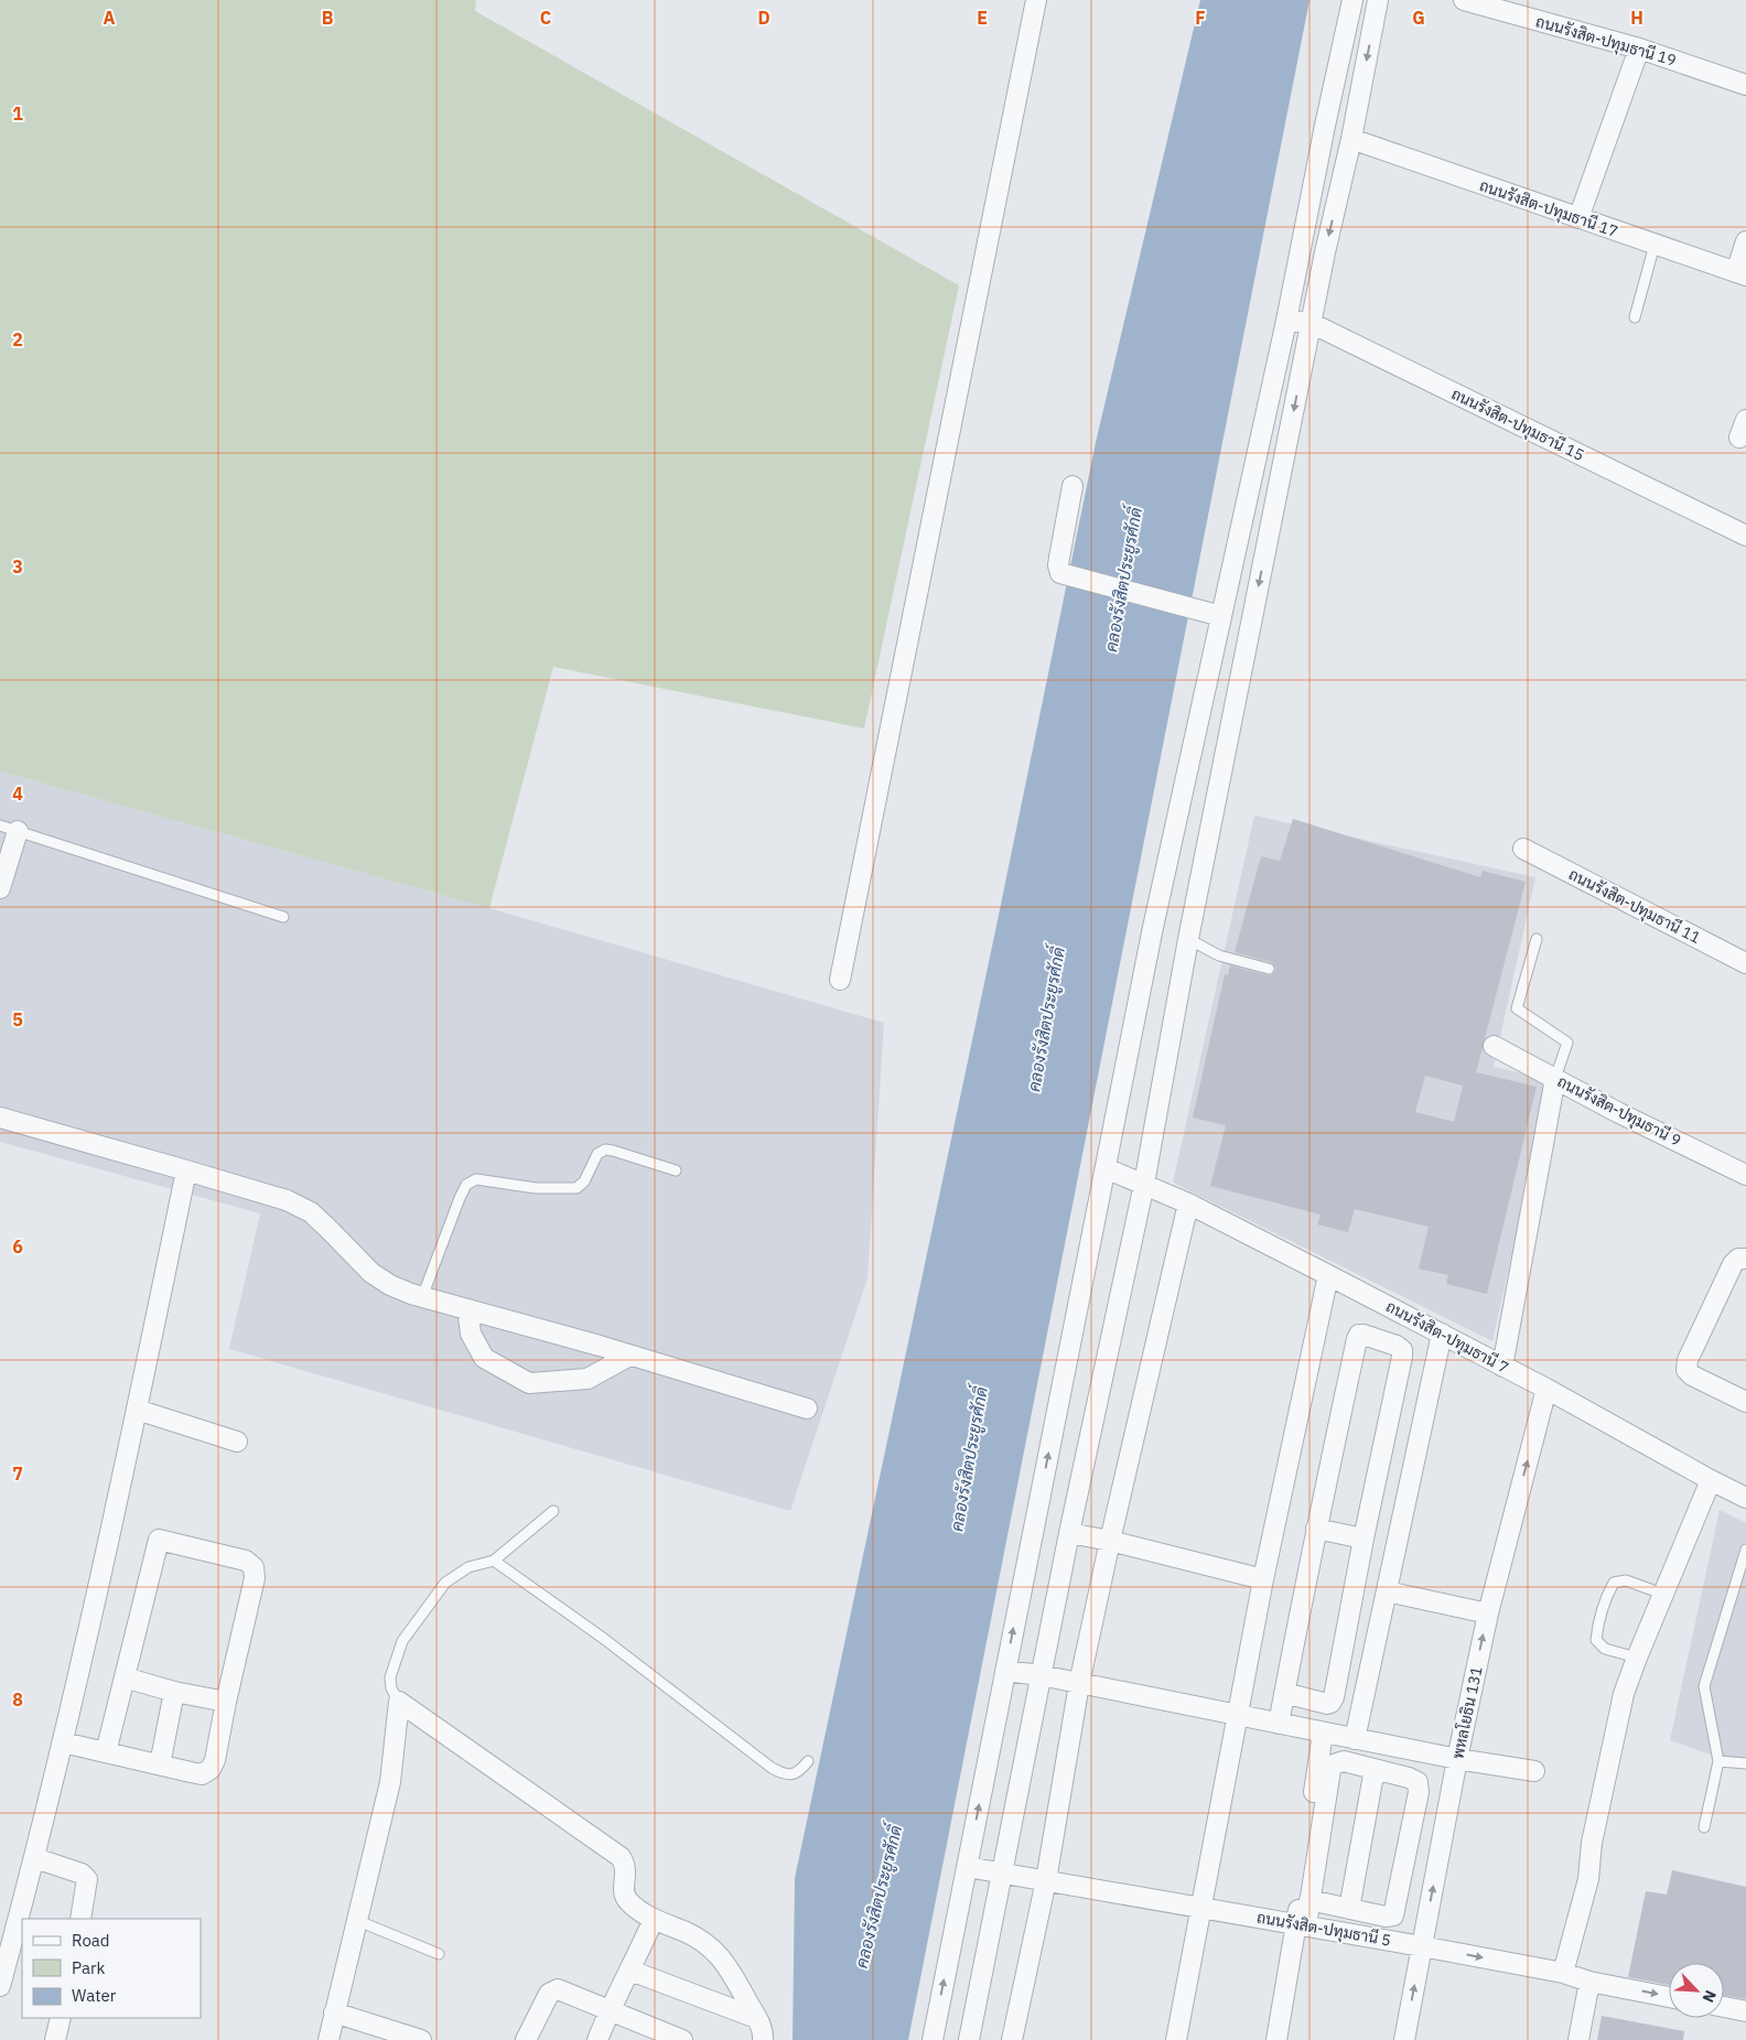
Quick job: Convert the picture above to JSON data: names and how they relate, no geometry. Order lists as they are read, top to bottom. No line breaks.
{"streets":{"street":["ถนนรังสิต-ปทุมธานี 19","ถนนรังสิต-ปทุมธานี 17","ถนนรังสิต-ปทุมธานี 15","ถนนรังสิต-ปทุมธานี 11","ถนนรังสิต-ปทุมธานี 9","ถนนรังสิต-ปทุมธานี 7","พหลโยธิน 131","ถนนรังสิต-ปทุมธานี 5"]},"crossings":[["ถนนรังสิต-ปทุมธานี 7","พหลโยธิน 131"],["พหลโยธิน 131","ถนนรังสิต-ปทุมธานี 5"]],"water":["คลองรังสิตประยูรศักดิ์"],"legend":["Road","Park","Water"],"north":"bottom right","grid":{"columns":["A","B","C","D","E","F","G","H"],"rows":["1","2","3","4","5","6","7","8"]}}
